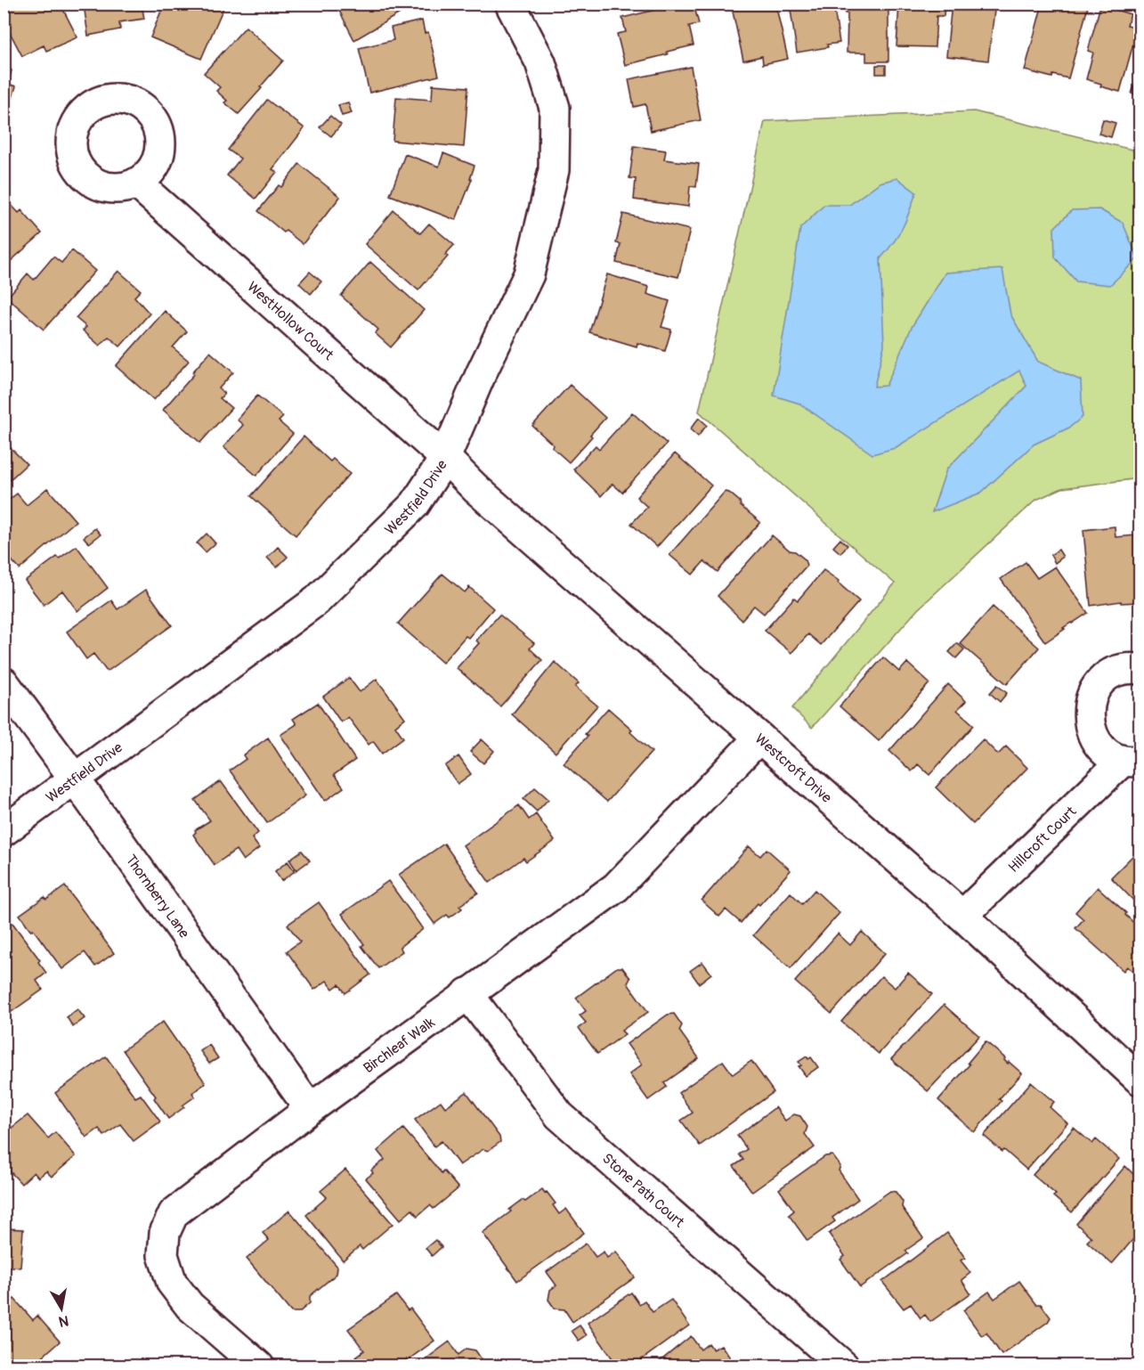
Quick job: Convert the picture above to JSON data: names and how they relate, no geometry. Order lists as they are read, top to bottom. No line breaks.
{"streets":{"street":["WestHollow Court","Westfield Drive","Westcroft Drive","Hillcroft Court","Thornberry Lane","Birchleaf Walk","Stone Path Court"]},"crossings":[["WestHollow Court","Westfield Drive"],["WestHollow Court","Westcroft Drive"],["Westfield Drive","Westcroft Drive"],["Westfield Drive","Thornberry Lane"],["Westcroft Drive","Hillcroft Court"],["Westcroft Drive","Birchleaf Walk"],["Thornberry Lane","Birchleaf Walk"],["Birchleaf Walk","Stone Path Court"]],"north":"bottom"}
